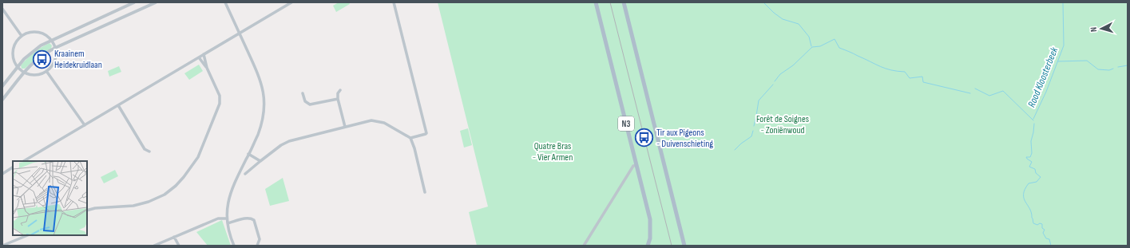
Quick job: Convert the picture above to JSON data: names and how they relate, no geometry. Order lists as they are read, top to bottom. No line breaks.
{"streets":{"main road":["N3"]},"water":["Rood Kloosterbeek"],"parks":["Forêt de Soignes - Zoniënwoud","Quatre Bras - Vier Armen"],"places":{"bus stop":["Kraainem Heidekruidlaan","Tir aux Pigeons - Duivenschieting"]},"north":"left"}
